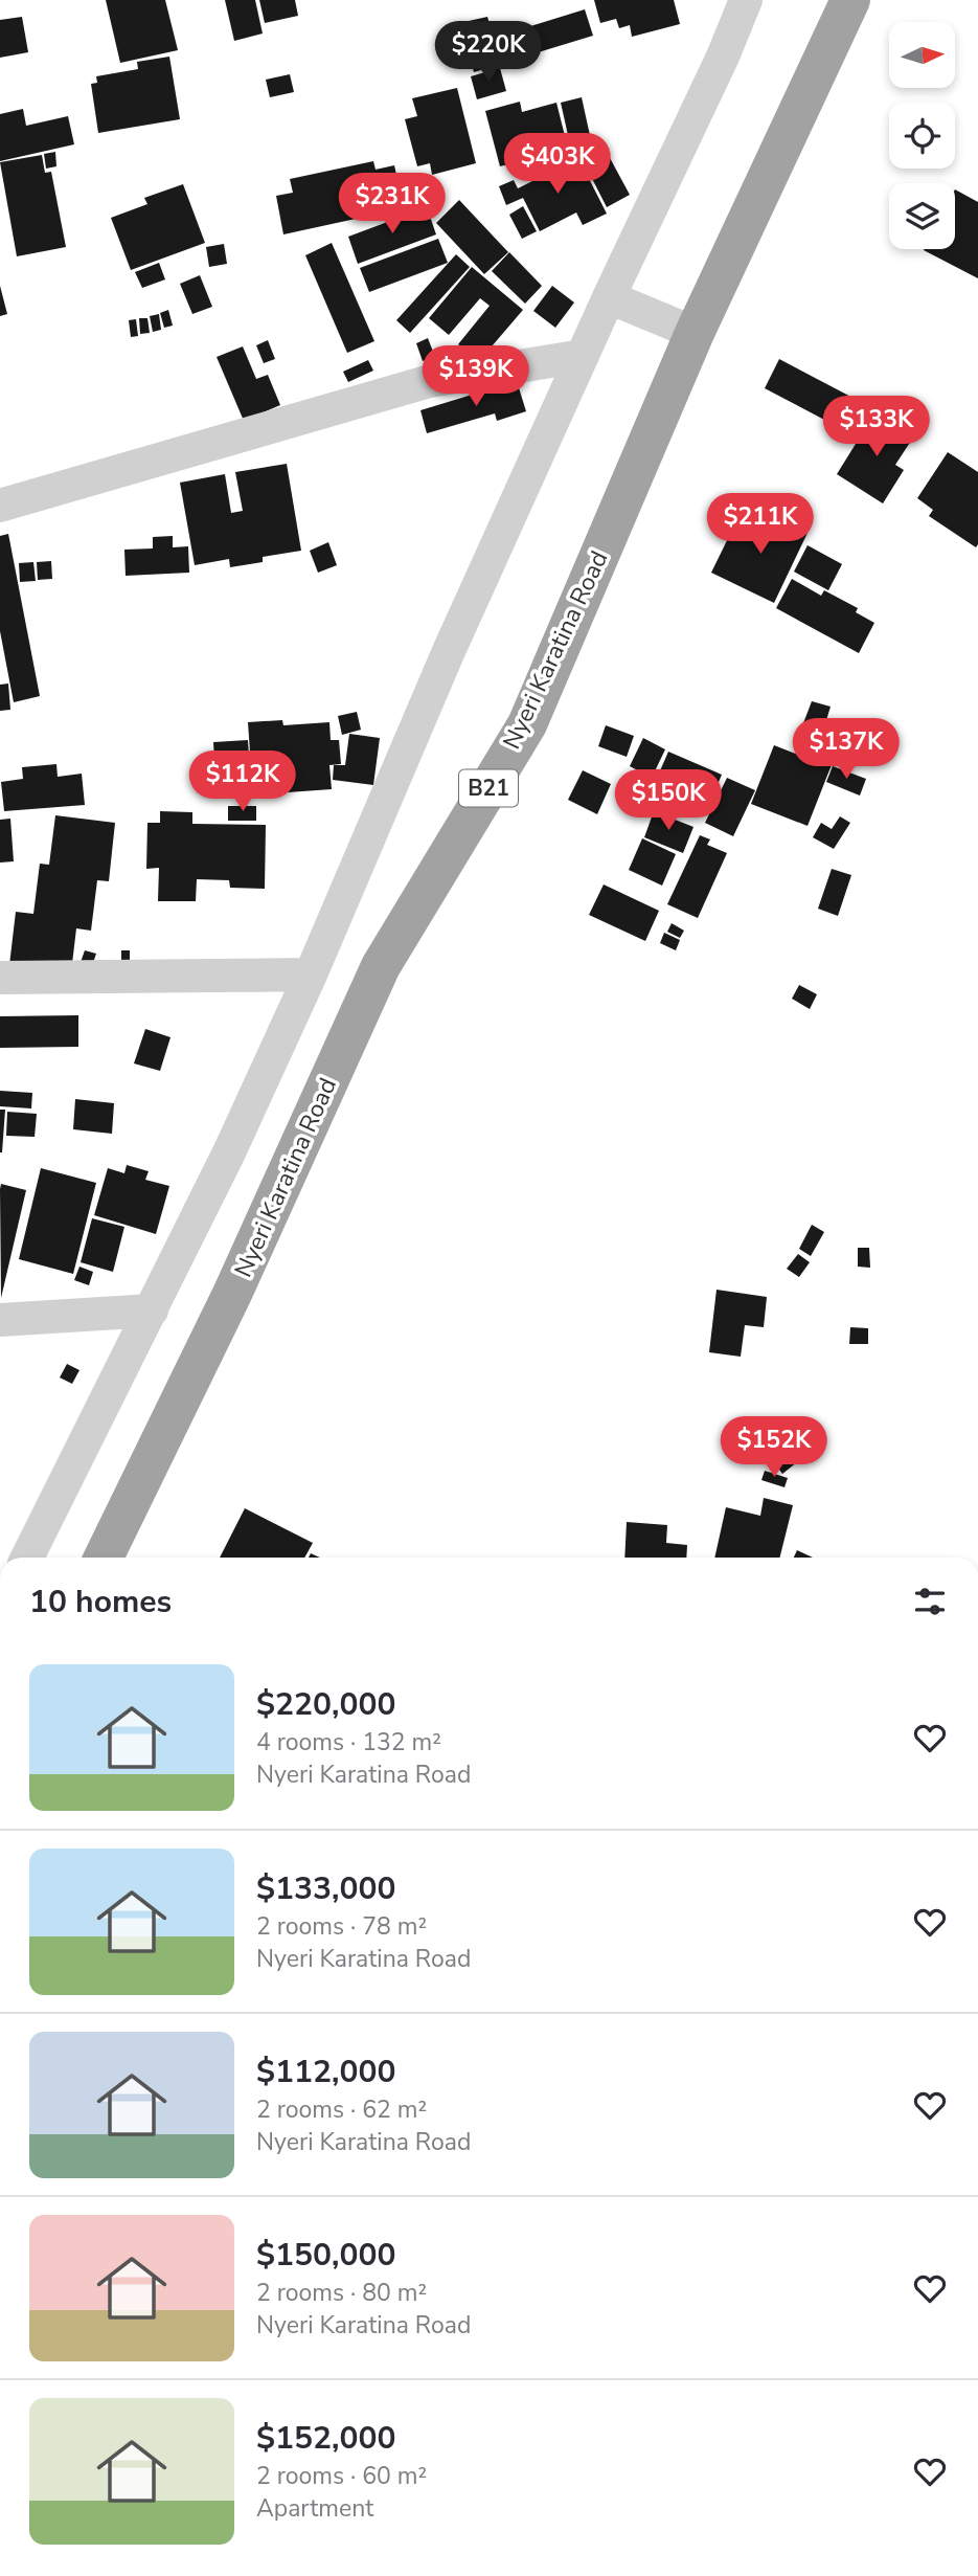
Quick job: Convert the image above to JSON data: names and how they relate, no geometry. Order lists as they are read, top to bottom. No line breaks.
{"streets":{"highway":["Nyeri Karatina Road","B21"]},"north":"right","page":{"price":["$220K","$403K","$231K","$139K","$133K","$211K","$137K","$112K","$150K","$152K"],"heading":"10 homes","list":[{"name":"$220,000","note":"4 rooms · 132 m² · Nyeri Karatina Road"},{"name":"$133,000","note":"2 rooms · 78 m² · Nyeri Karatina Road"},{"name":"$112,000","note":"2 rooms · 62 m² · Nyeri Karatina Road"},{"name":"$150,000","note":"2 rooms · 80 m² · Nyeri Karatina Road"},{"name":"$152,000","note":"2 rooms · 60 m² · Apartment"}]}}
